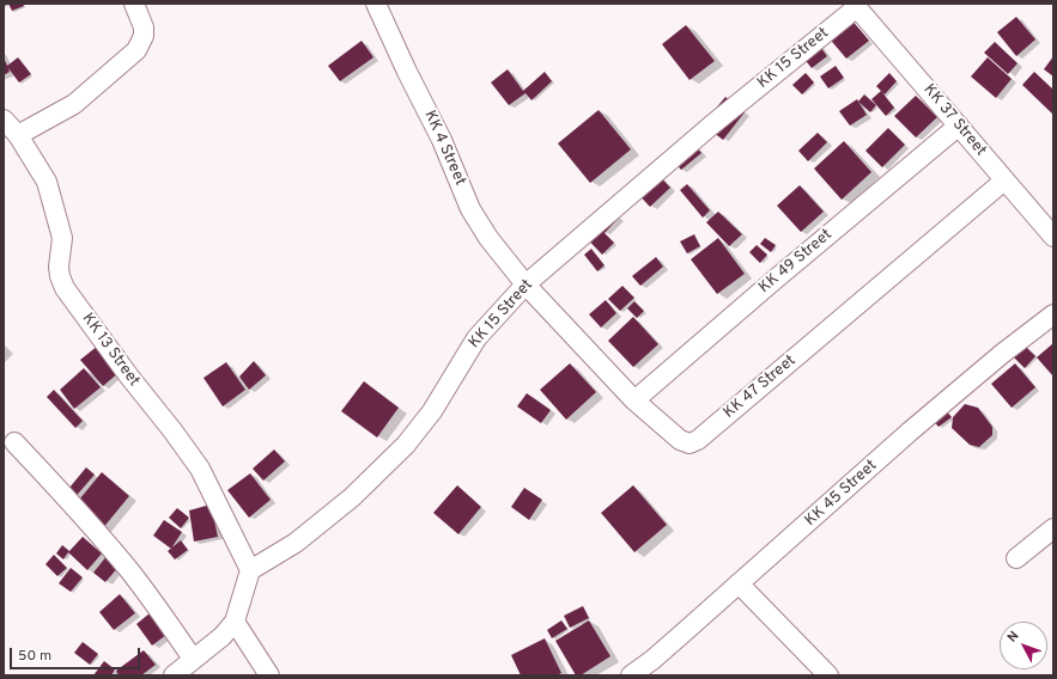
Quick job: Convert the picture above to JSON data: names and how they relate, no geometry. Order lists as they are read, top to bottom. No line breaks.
{"streets":{"street":["KK 15 Street","KK 37 Street","KK 4 Street","KK 49 Street","KK 13 Street","KK 47 Street","KK 45 Street"]},"crossings":[["KK 15 Street","KK 37 Street"],["KK 15 Street","KK 4 Street"],["KK 15 Street","KK 13 Street"],["KK 15 Street","KK 47 Street"],["KK 37 Street","KK 49 Street"],["KK 37 Street","KK 47 Street"],["KK 4 Street","KK 47 Street"],["KK 49 Street","KK 47 Street"]],"scale_bar":"50 m","north":"top left"}
